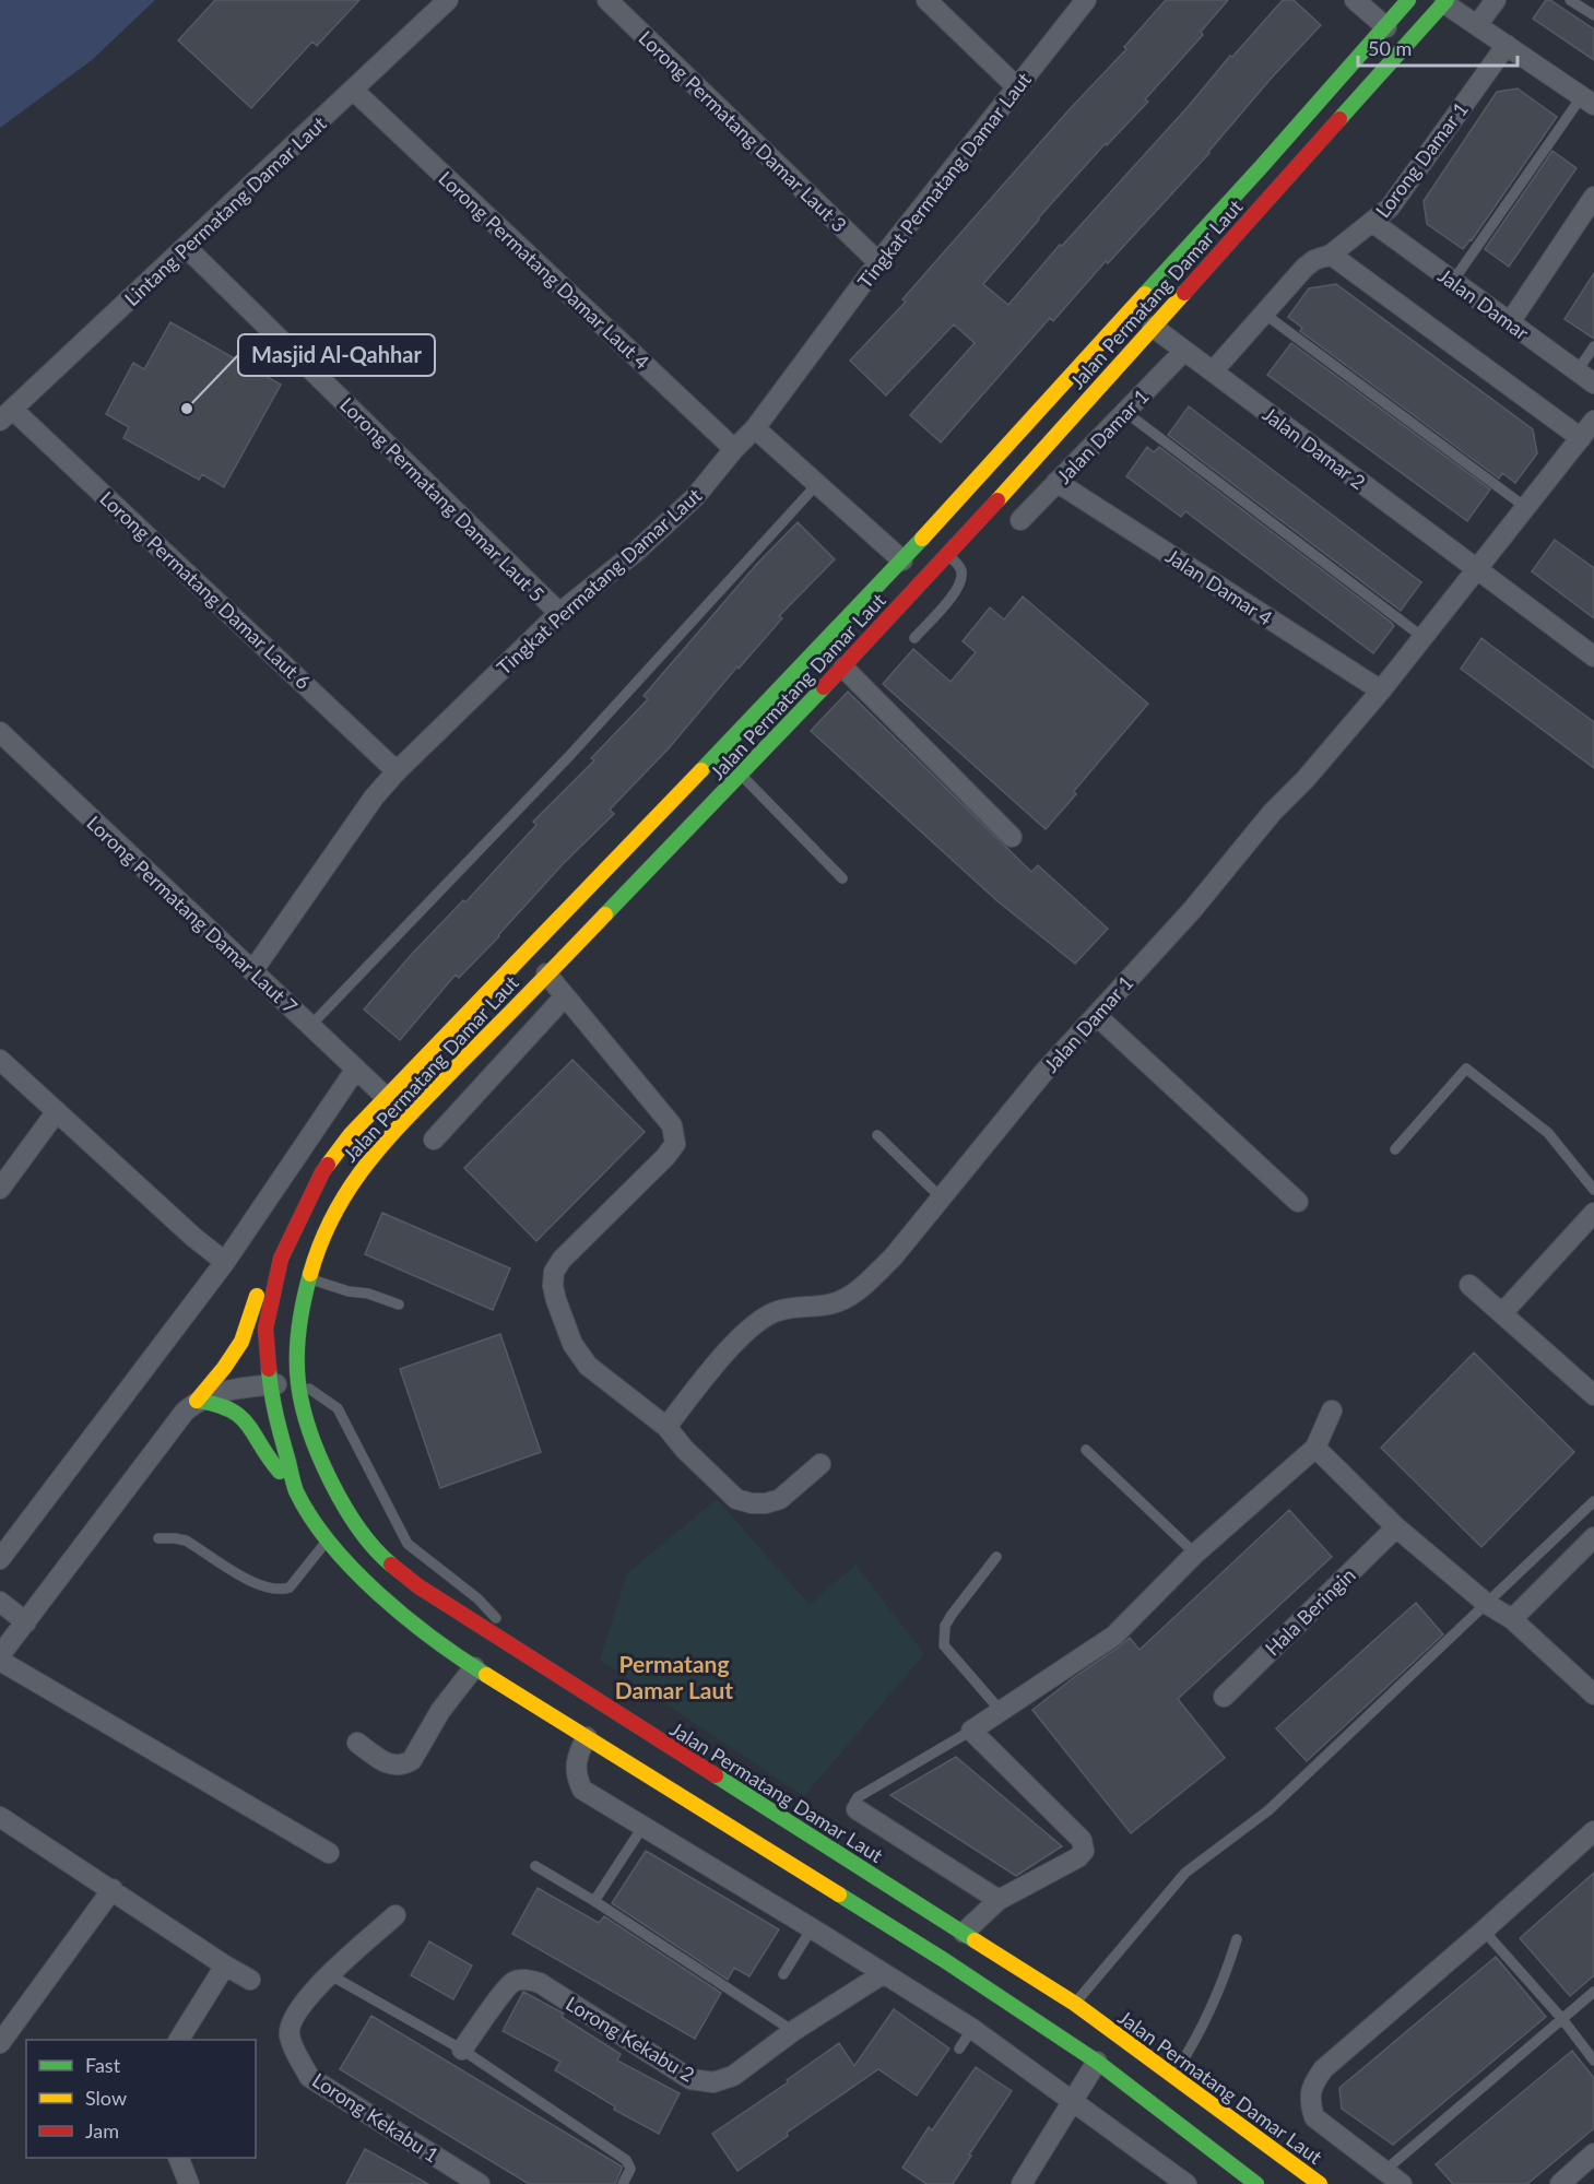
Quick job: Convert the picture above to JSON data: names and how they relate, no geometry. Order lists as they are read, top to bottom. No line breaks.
{"streets":{"highway":["Jalan Permatang Damar Laut"],"street":["Lorong Permatang Damar Laut 3","Lorong Damar 1","Tingkat Permatang Damar Laut","Lintang Permatang Damar Laut","Lorong Permatang Damar Laut 4","Jalan Damar","Jalan Damar 1","Jalan Damar 2","Lorong Permatang Damar Laut 5","Jalan Damar 4","Lorong Permatang Damar Laut 6","Lorong Permatang Damar Laut 7","Hala Beringin","Lorong Kekabu 2","Lorong Kekabu 1"]},"crossings":[["Lorong Permatang Damar Laut 3","Tingkat Permatang Damar Laut"],["Lorong Damar 1","Jalan Damar"],["Lorong Damar 1","Jalan Damar 2"],["Tingkat Permatang Damar Laut","Lorong Permatang Damar Laut 4"],["Tingkat Permatang Damar Laut","Lorong Permatang Damar Laut 5"],["Tingkat Permatang Damar Laut","Lorong Permatang Damar Laut 6"],["Tingkat Permatang Damar Laut","Lorong Permatang Damar Laut 7"],["Lintang Permatang Damar Laut","Lorong Permatang Damar Laut 4"],["Lintang Permatang Damar Laut","Lorong Permatang Damar Laut 5"],["Lintang Permatang Damar Laut","Lorong Permatang Damar Laut 6"],["Jalan Permatang Damar Laut","Jalan Damar 2"],["Jalan Permatang Damar Laut","Lorong Permatang Damar Laut 7"],["Jalan Damar 1","Jalan Damar 2"],["Jalan Damar 1","Jalan Damar 4"]],"districts":["Permatang Damar Laut"],"places":["Masjid Al-Qahhar"],"legend":["Fast","Slow","Jam"],"scale_bar":"50 m"}
